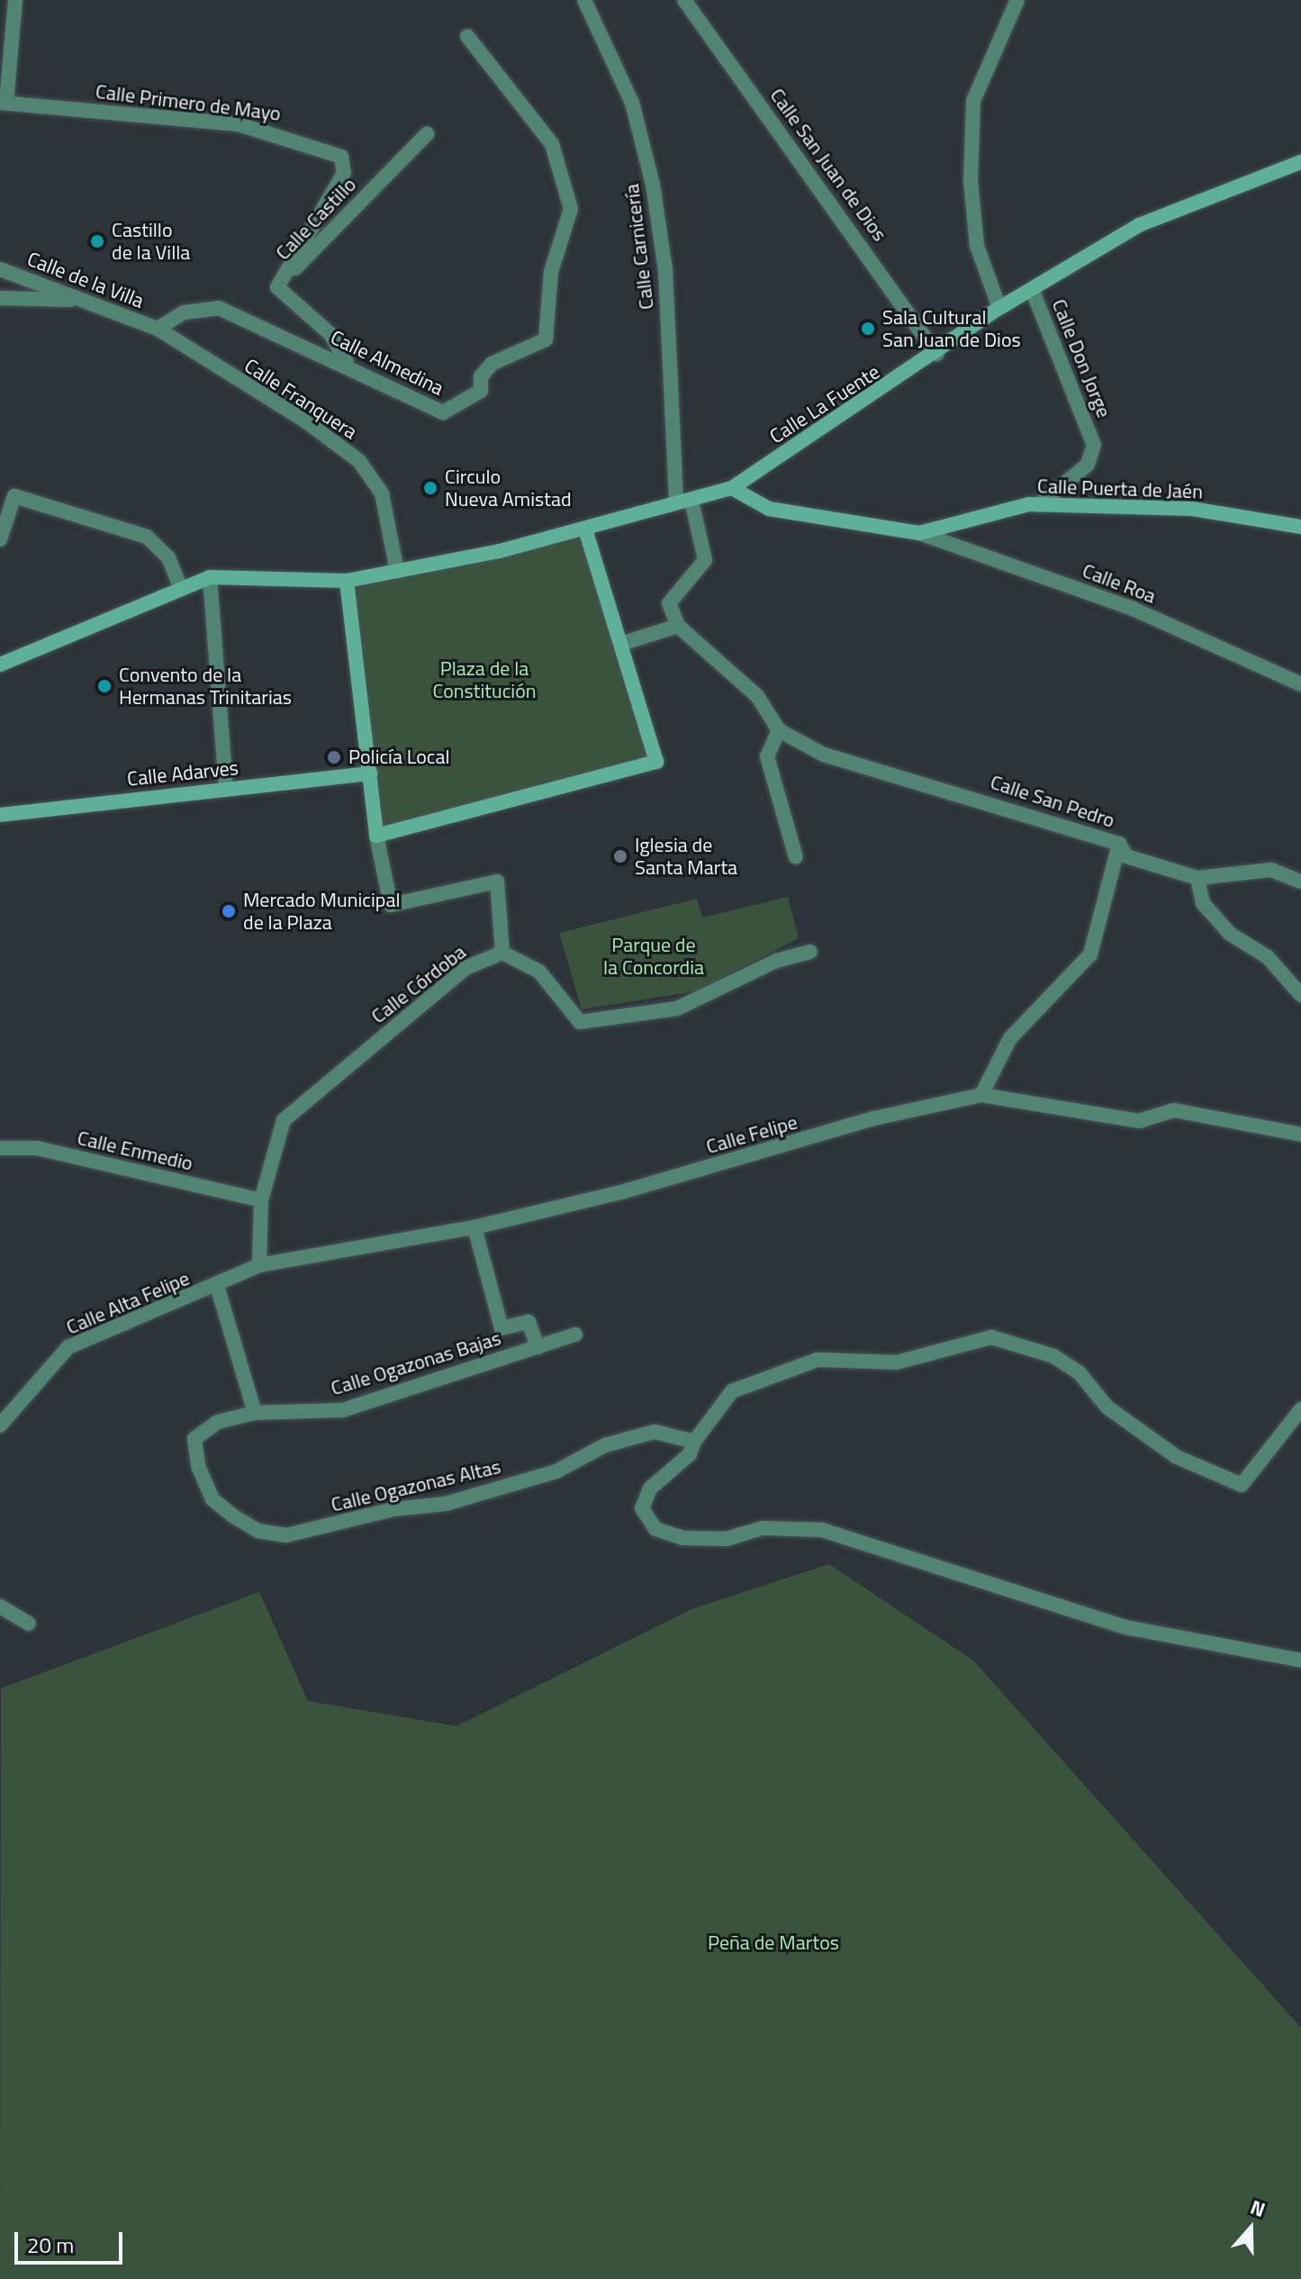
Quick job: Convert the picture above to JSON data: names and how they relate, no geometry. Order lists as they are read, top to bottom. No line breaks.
{"streets":{"street":["Calle Primero de Mayo","Calle San Juan de Dios","Calle Castillo","Calle Carnicería","Calle de la Villa","Calle Don Jorge","Calle Almedina","Calle Franquera","Calle La Fuente","Calle Puerta de Jaén","Calle Roa","Calle Adarves","Calle San Pedro","Calle Córdoba","Calle Felipe","Calle Enmedio","Calle Alta Felipe","Calle Ogazonas Bajas","Calle Ogazonas Altas"]},"crossings":[["Calle Primero de Mayo","Calle Castillo"],["Calle San Juan de Dios","Calle La Fuente"],["Calle Castillo","Calle Almedina"],["Calle Carnicería","Calle La Fuente"],["Calle de la Villa","Calle Almedina"],["Calle de la Villa","Calle Franquera"],["Calle Don Jorge","Calle La Fuente"],["Calle Don Jorge","Calle Puerta de Jaén"],["Calle Almedina","Calle Franquera"],["Calle La Fuente","Calle Puerta de Jaén"],["Calle Puerta de Jaén","Calle Roa"],["Calle Córdoba","Calle Felipe"],["Calle Córdoba","Calle Enmedio"],["Calle Felipe","Calle Alta Felipe"],["Calle Ogazonas Bajas","Calle Ogazonas Altas"]],"parks":["Plaza de la Constitución","Parque de la Concordia","Peña de Martos"],"places":["Castillo de la Villa","Sala Cultural San Juan de Dios","Circulo Nueva Amistad","Convento de la Hermanas Trinitarias","Policía Local","Iglesia de Santa Marta","Mercado Municipal de la Plaza"],"scale_bar":"20 m","north":"top"}
